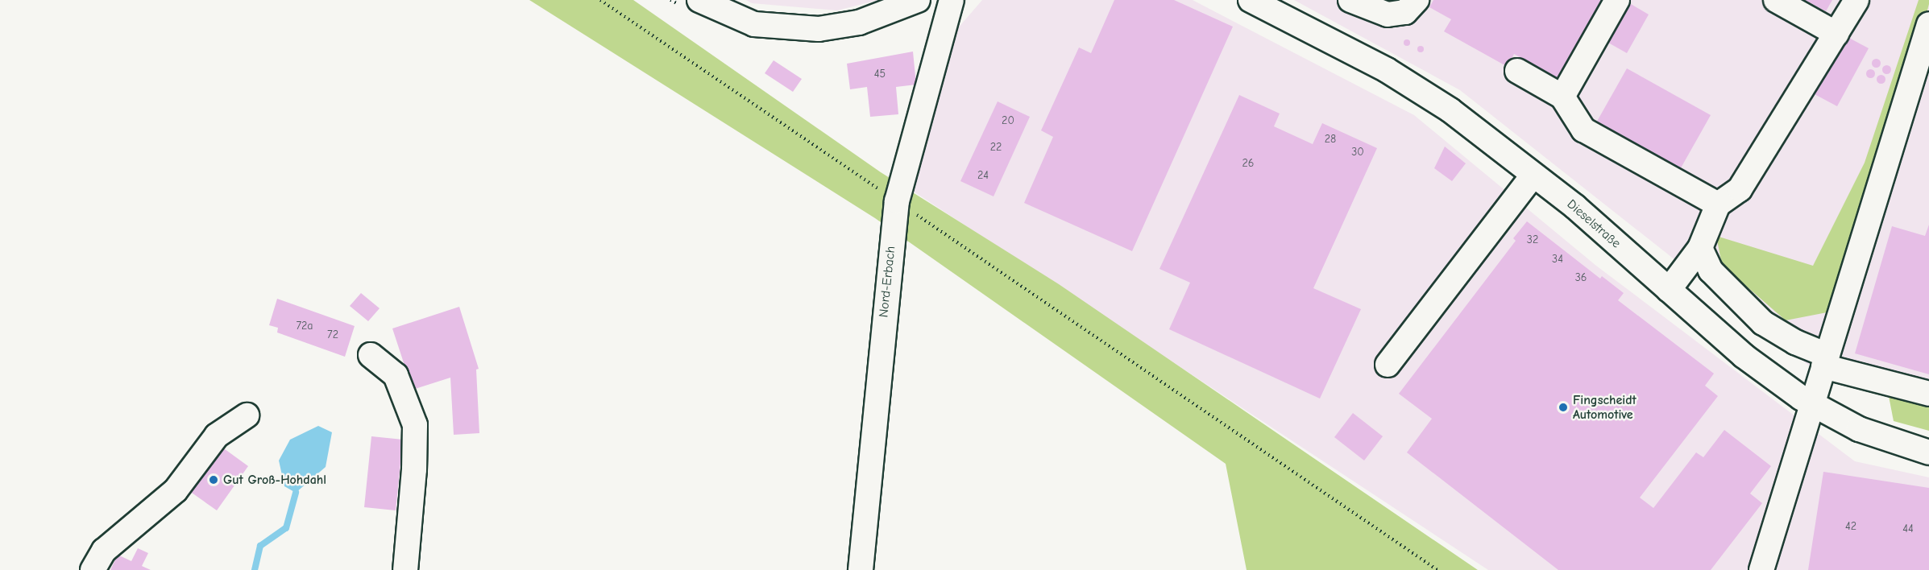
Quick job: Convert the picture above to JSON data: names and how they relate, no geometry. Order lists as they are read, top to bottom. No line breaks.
{"streets":{"street":["Dieselstraße","Nord-Erbach"]},"places":["Fingscheidt Automotive","Gut Groß-Hohdahl"],"house_numbers":["45","20","28","22","30","26","24","32","34","36","72a","72","42","44"]}
